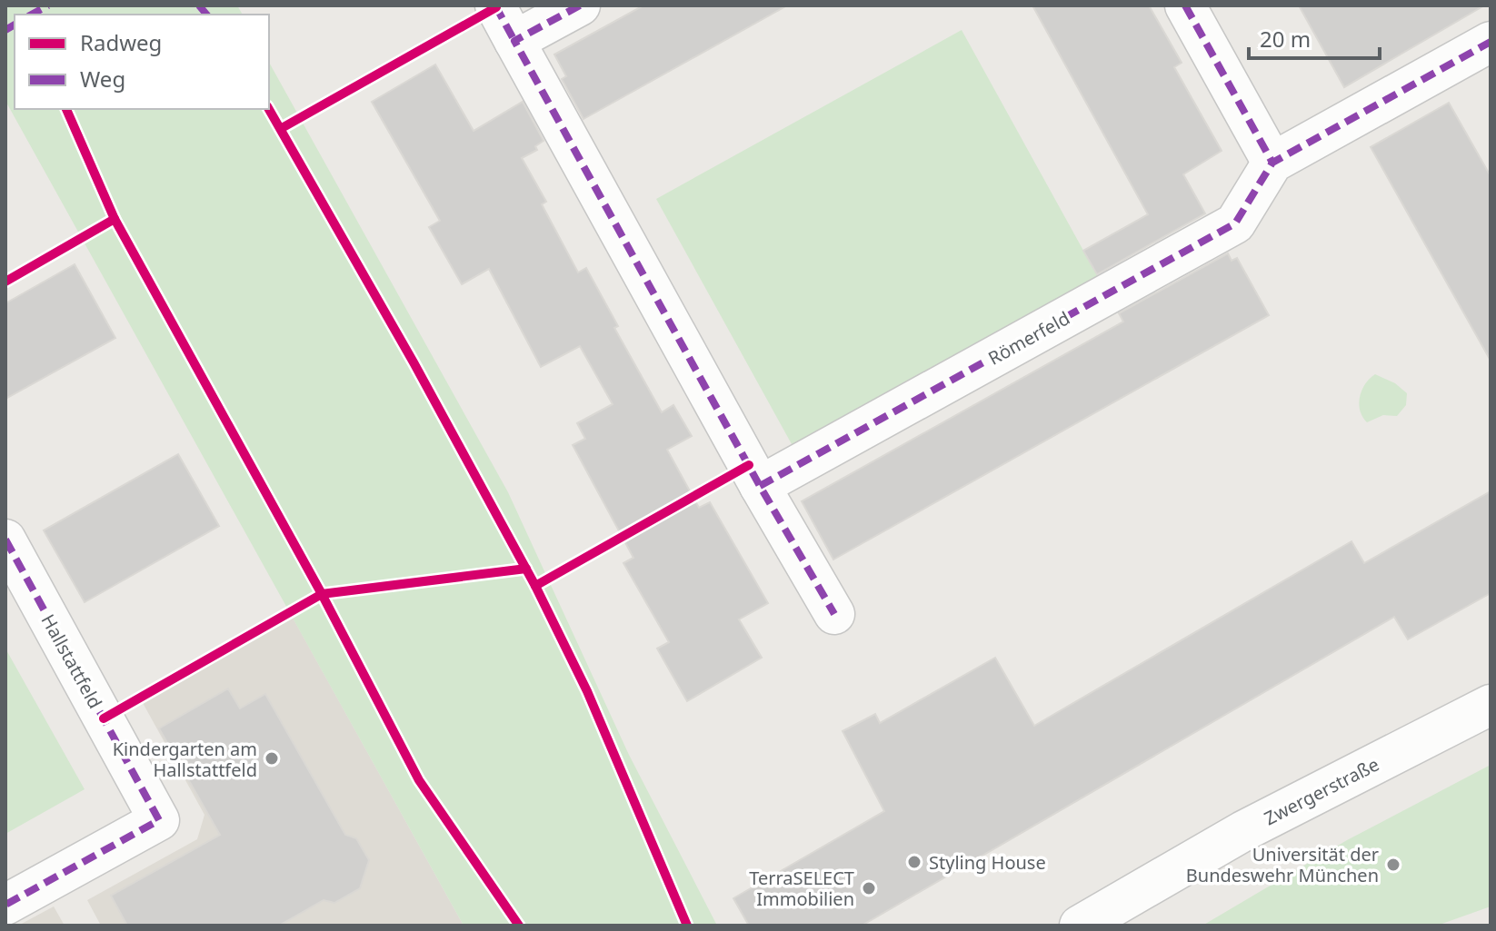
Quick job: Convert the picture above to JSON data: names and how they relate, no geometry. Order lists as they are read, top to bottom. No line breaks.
{"streets":{"street":["Römerfeld","Hallstattfeld","Zwergerstraße"]},"places":["Kindergarten am Hallstattfeld","Styling House","Universität der Bundeswehr München","TerraSELECT Immobilien"],"legend":["Radweg","Weg"],"scale_bar":"20 m"}
